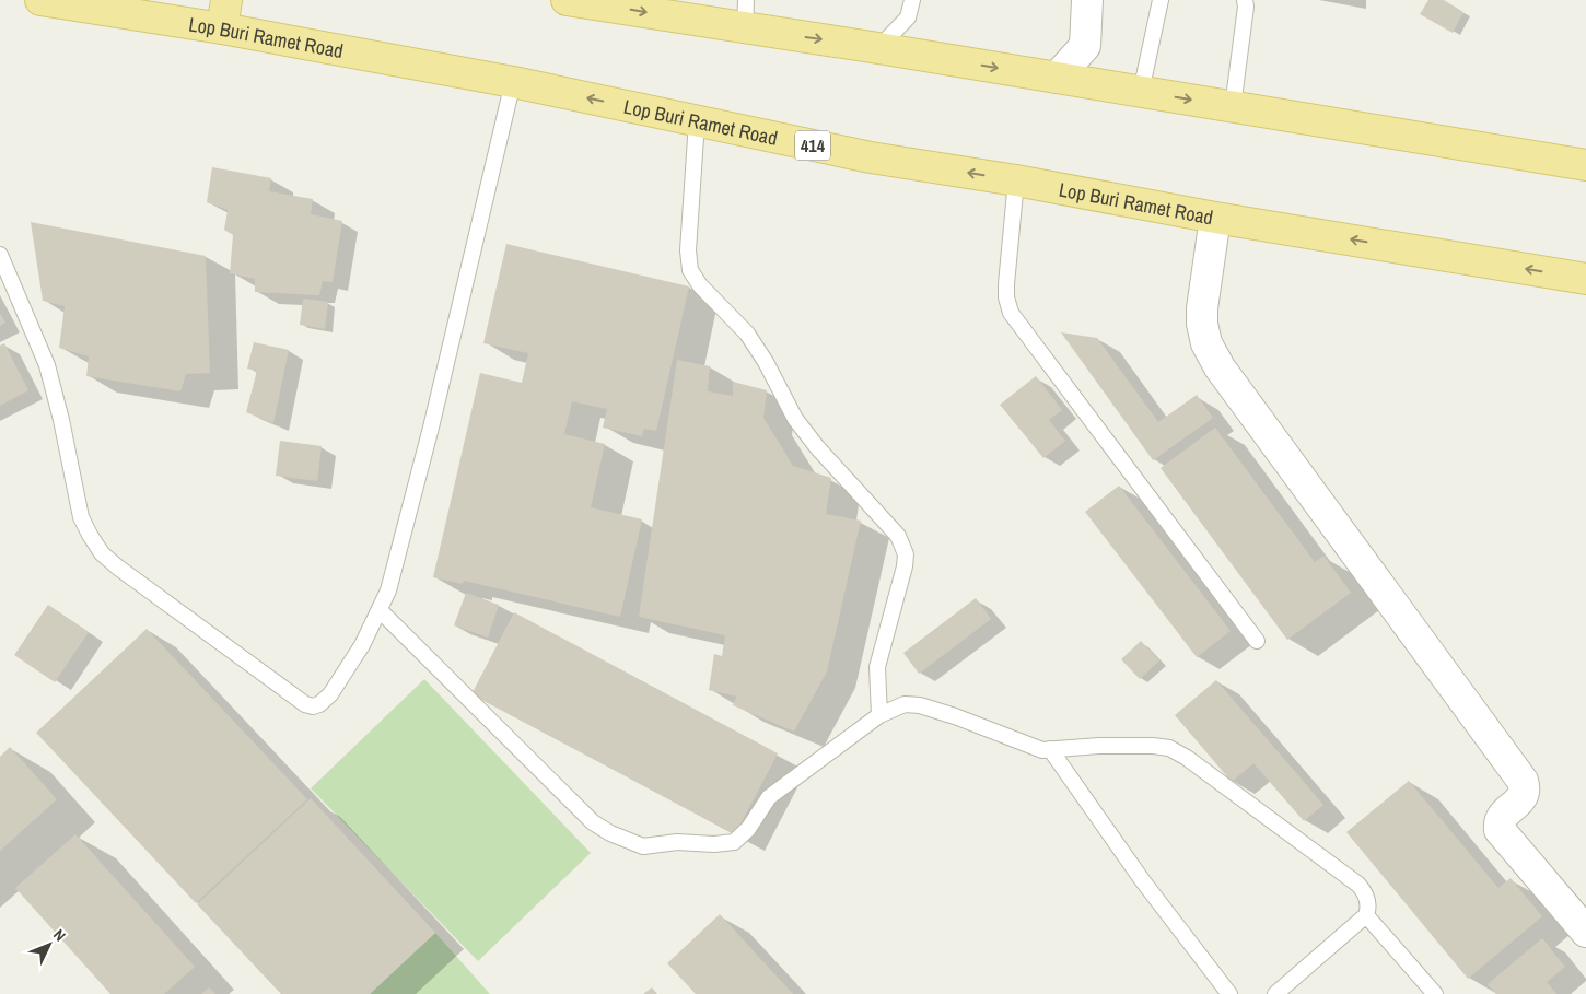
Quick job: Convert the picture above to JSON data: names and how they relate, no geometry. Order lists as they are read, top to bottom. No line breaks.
{"streets":{"main road":["Lop Buri Ramet Road","414"]},"north":"top right"}
